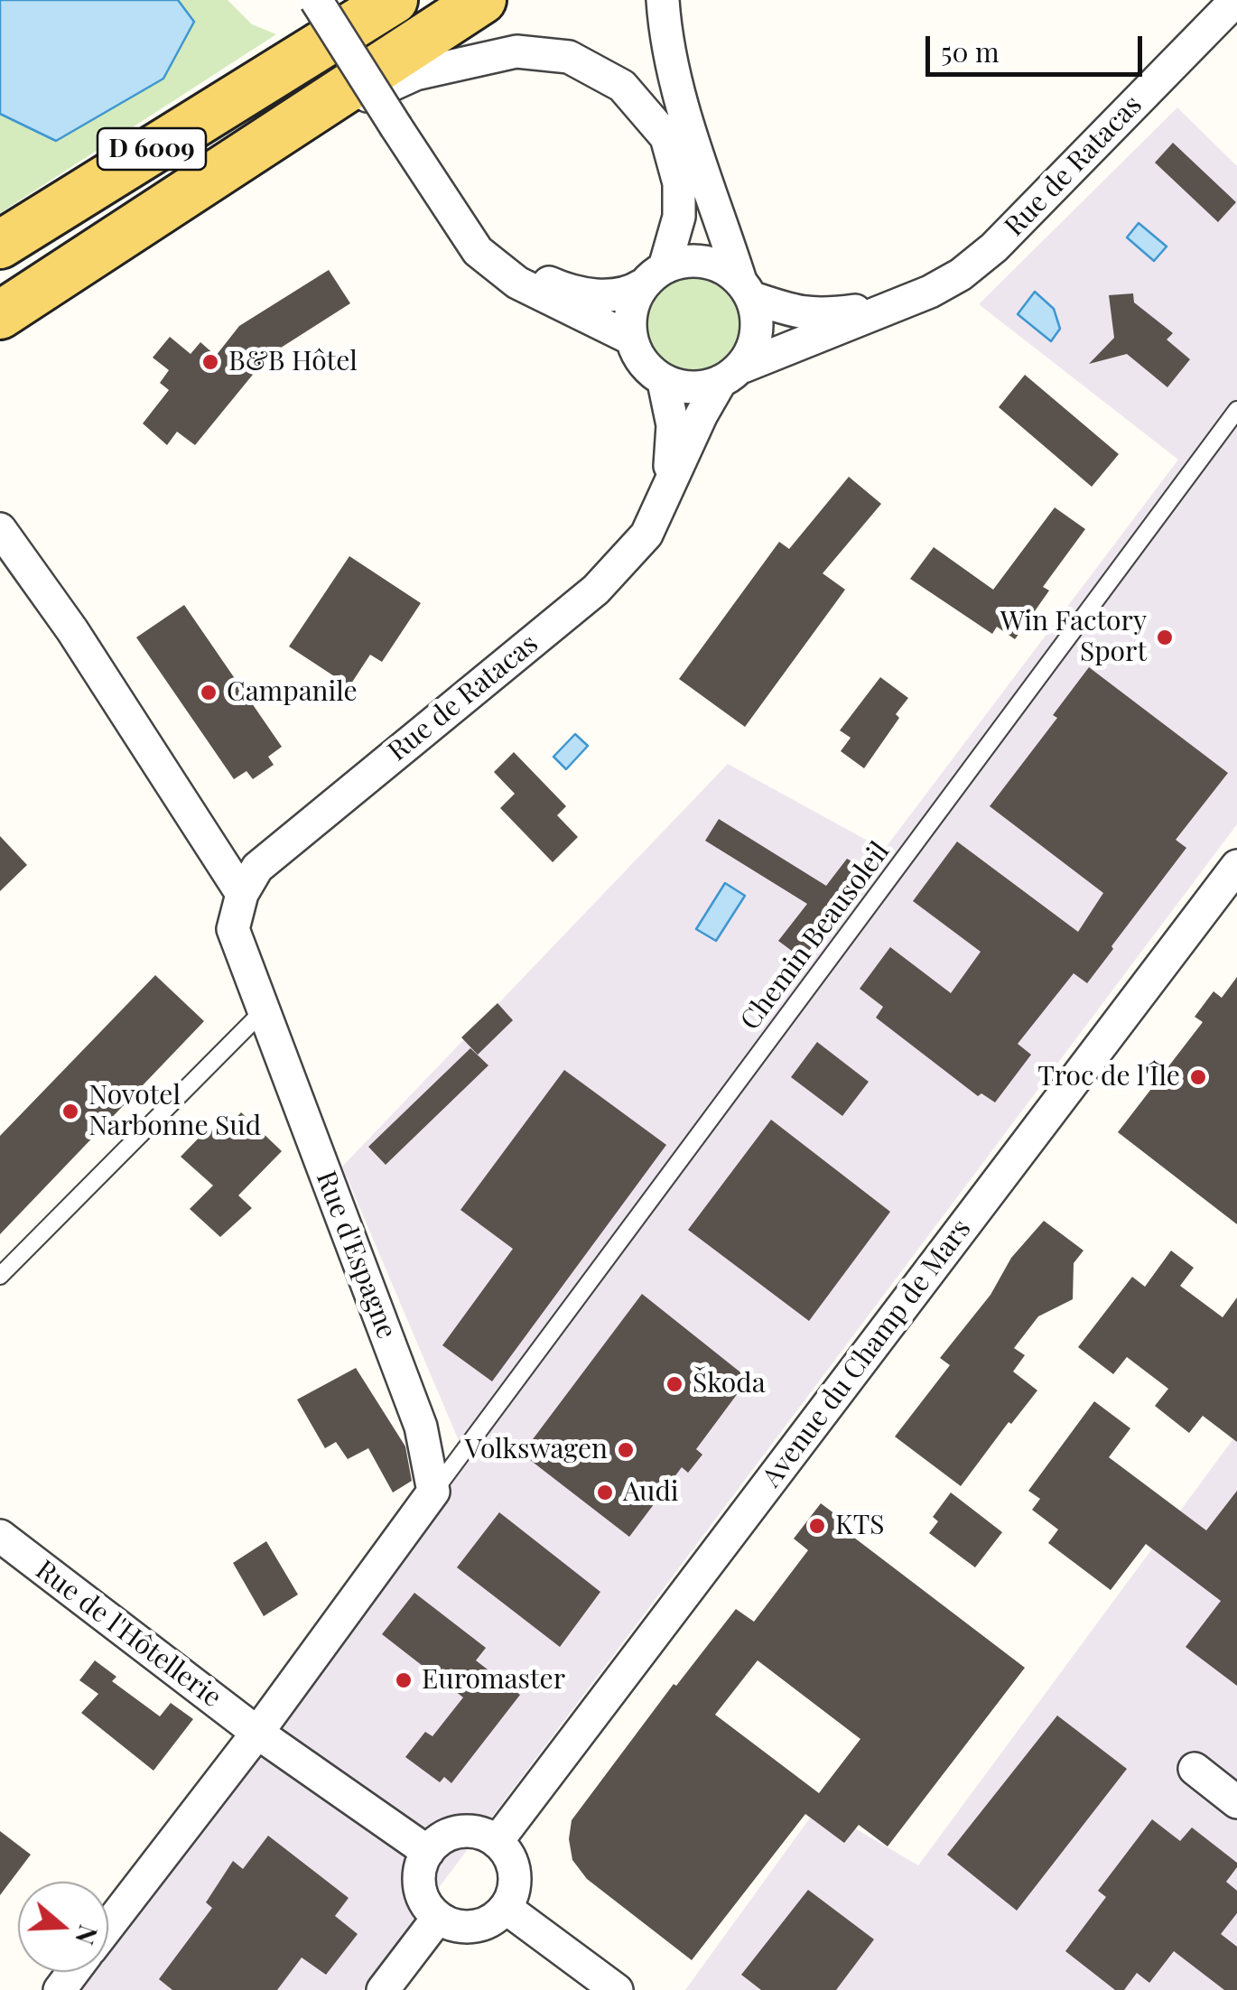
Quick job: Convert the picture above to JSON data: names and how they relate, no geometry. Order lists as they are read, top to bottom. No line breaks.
{"streets":{"main road":["D 6009"],"street":["Rue de Ratacas","Rue d'Espagne","Avenue du Champ de Mars","Rue de l'Hôtellerie"],"lane":["Chemin Beausoleil"]},"crossings":[["Rue de Ratacas","Rue d'Espagne"],["Chemin Beausoleil","Rue d'Espagne"],["Avenue du Champ de Mars","Rue de l'Hôtellerie"]],"places":["B&B Hôtel","Win Factory Sport","Campanile","Troc de l'Île","Novotel Narbonne Sud","Škoda","Volkswagen","Audi","KTS","Euromaster"],"scale_bar":"50 m","north":"right"}
